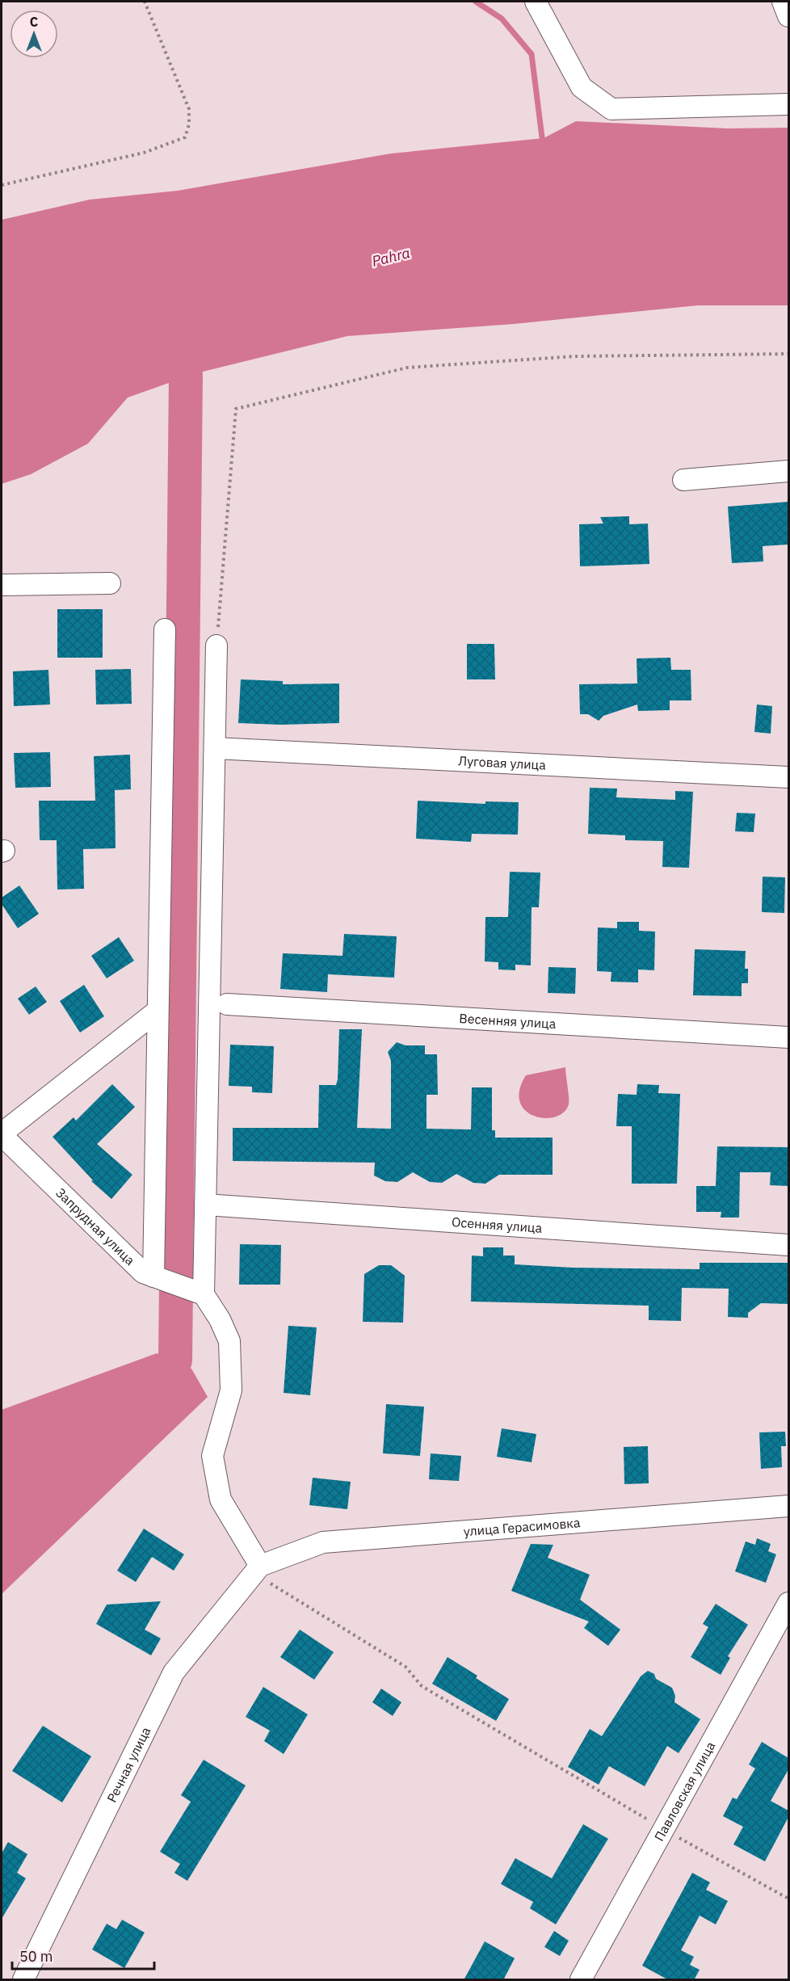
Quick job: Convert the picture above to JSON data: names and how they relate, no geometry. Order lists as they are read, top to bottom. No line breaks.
{"streets":{"street":["Луговая улица","Весенняя улица","Осенняя улица","Запрудная улица","улица Герасимовка","Речная улица","Павловская улица"]},"crossings":[["улица Герасимовка","Речная улица"]],"water":["Pahra"],"scale_bar":"50 m","north":"top"}
